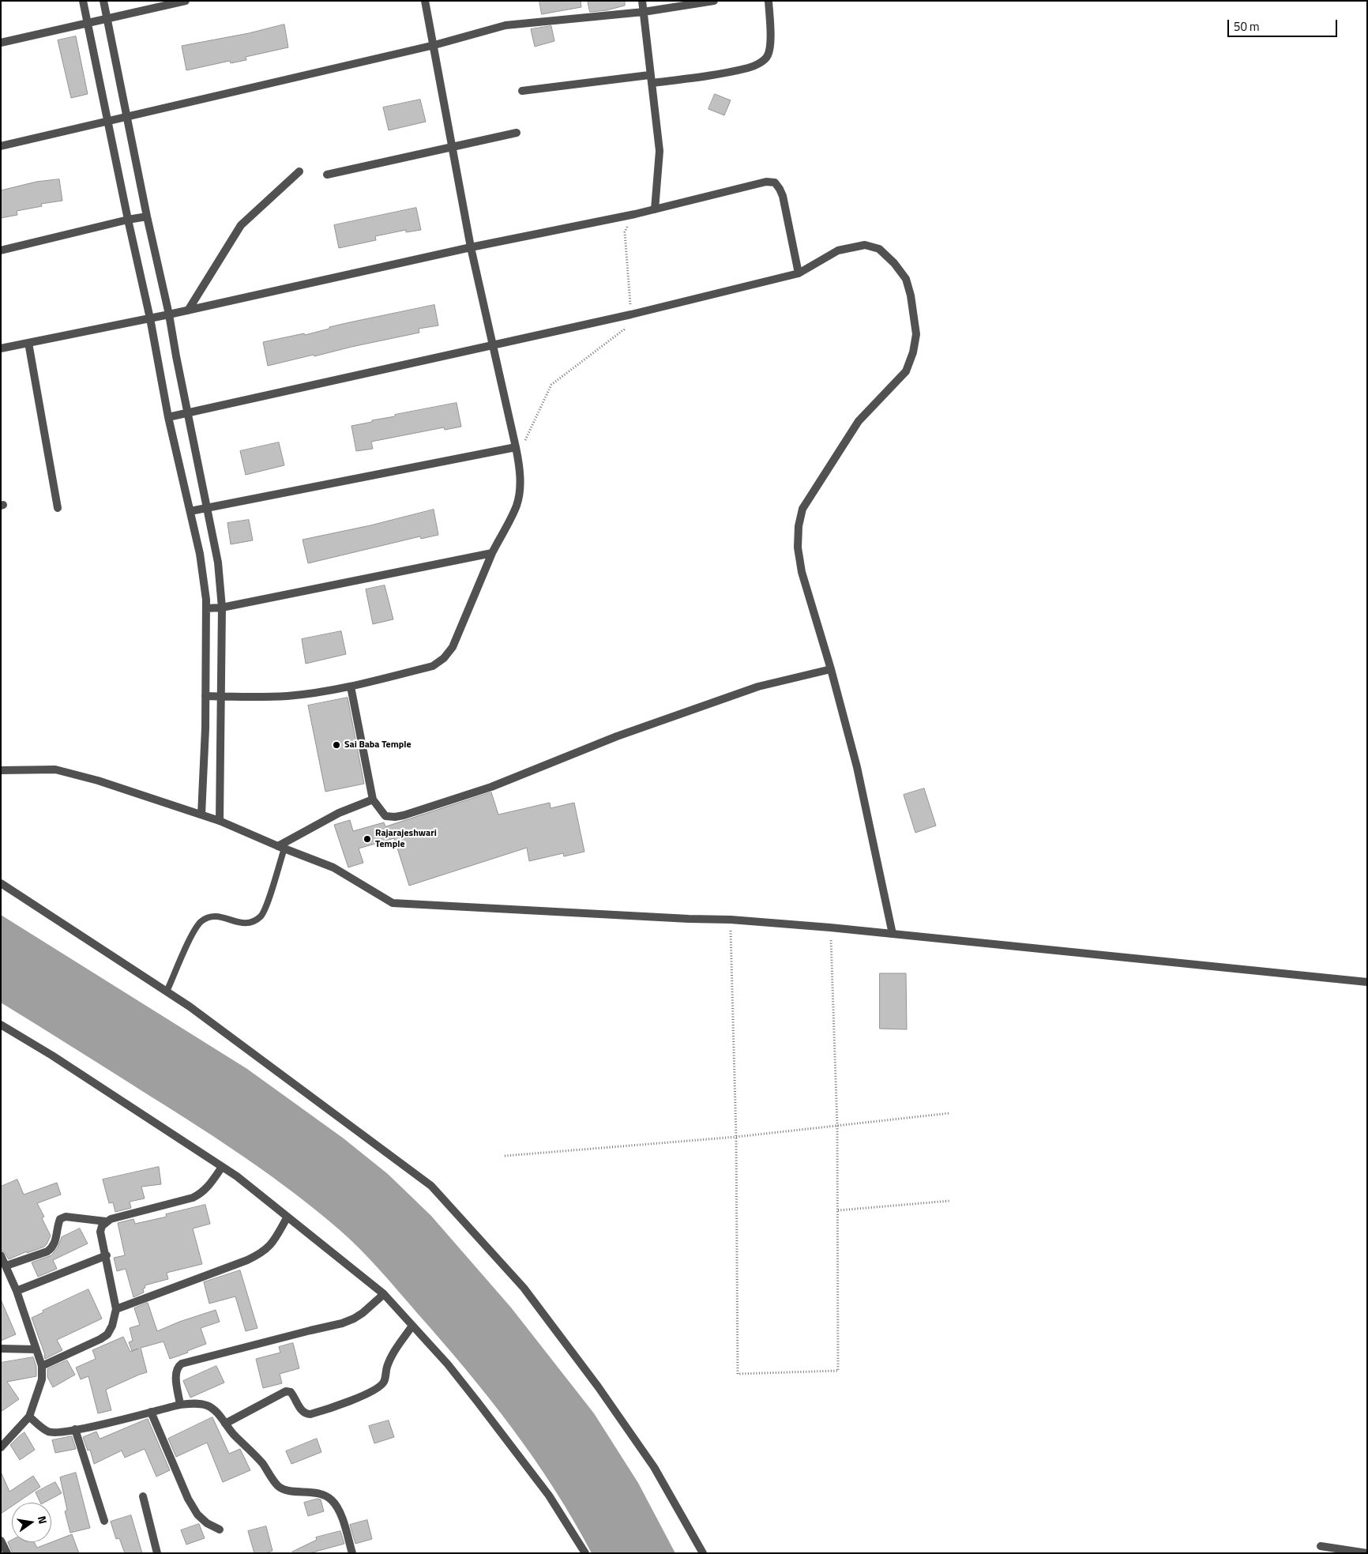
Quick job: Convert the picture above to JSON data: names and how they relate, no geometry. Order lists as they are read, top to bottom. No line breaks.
{"places":["Sai Baba Temple","Rajarajeshwari Temple"],"scale_bar":"50 m","north":"right"}
